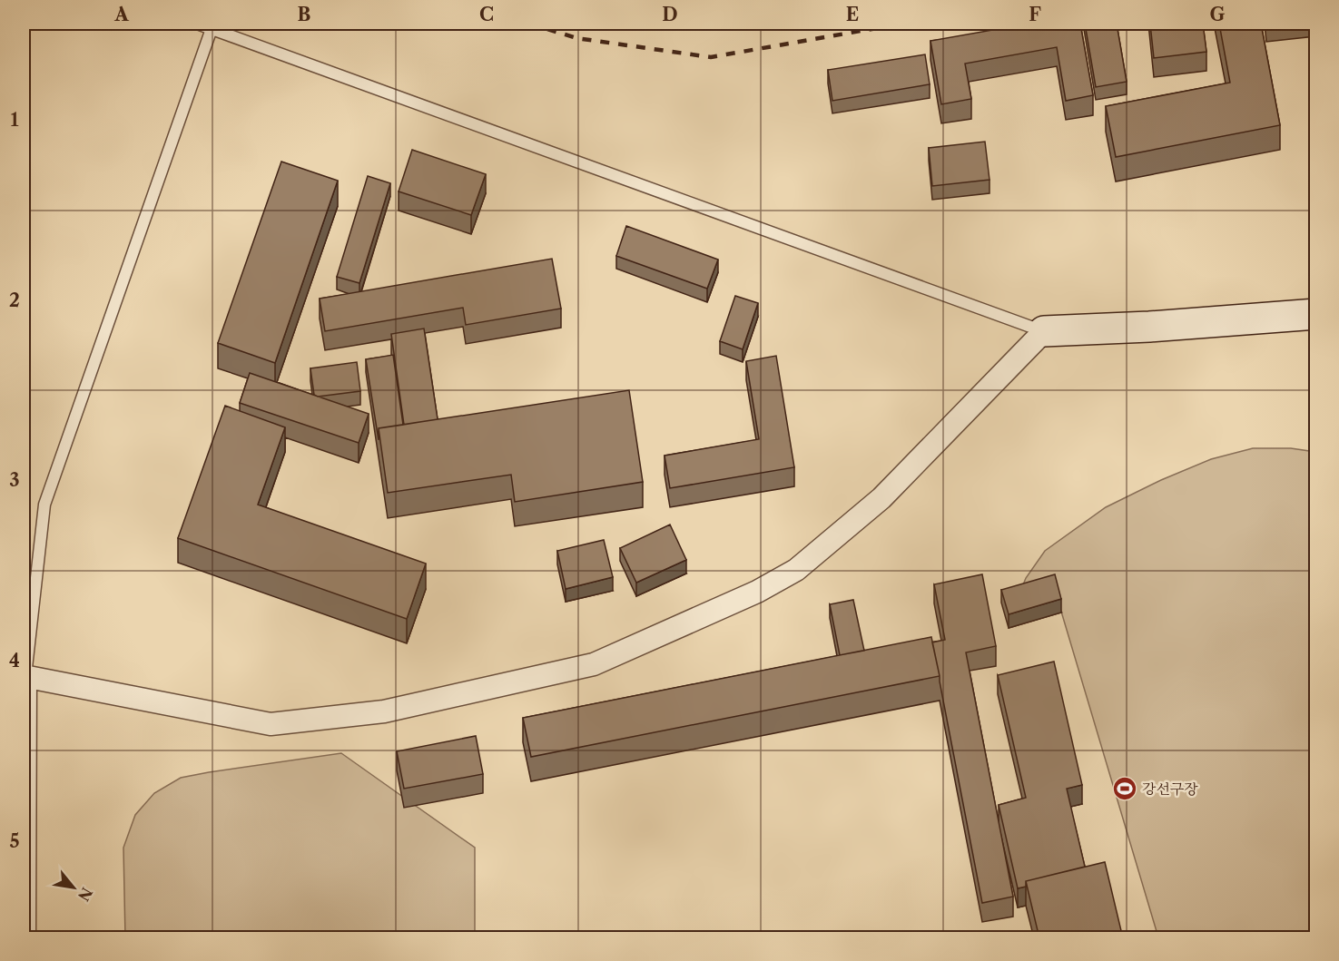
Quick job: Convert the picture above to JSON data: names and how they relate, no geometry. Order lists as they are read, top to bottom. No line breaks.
{"places":{"sports":["강선구장"]},"north":"bottom right","grid":{"columns":["A","B","C","D","E","F","G"],"rows":["1","2","3","4","5"]}}
